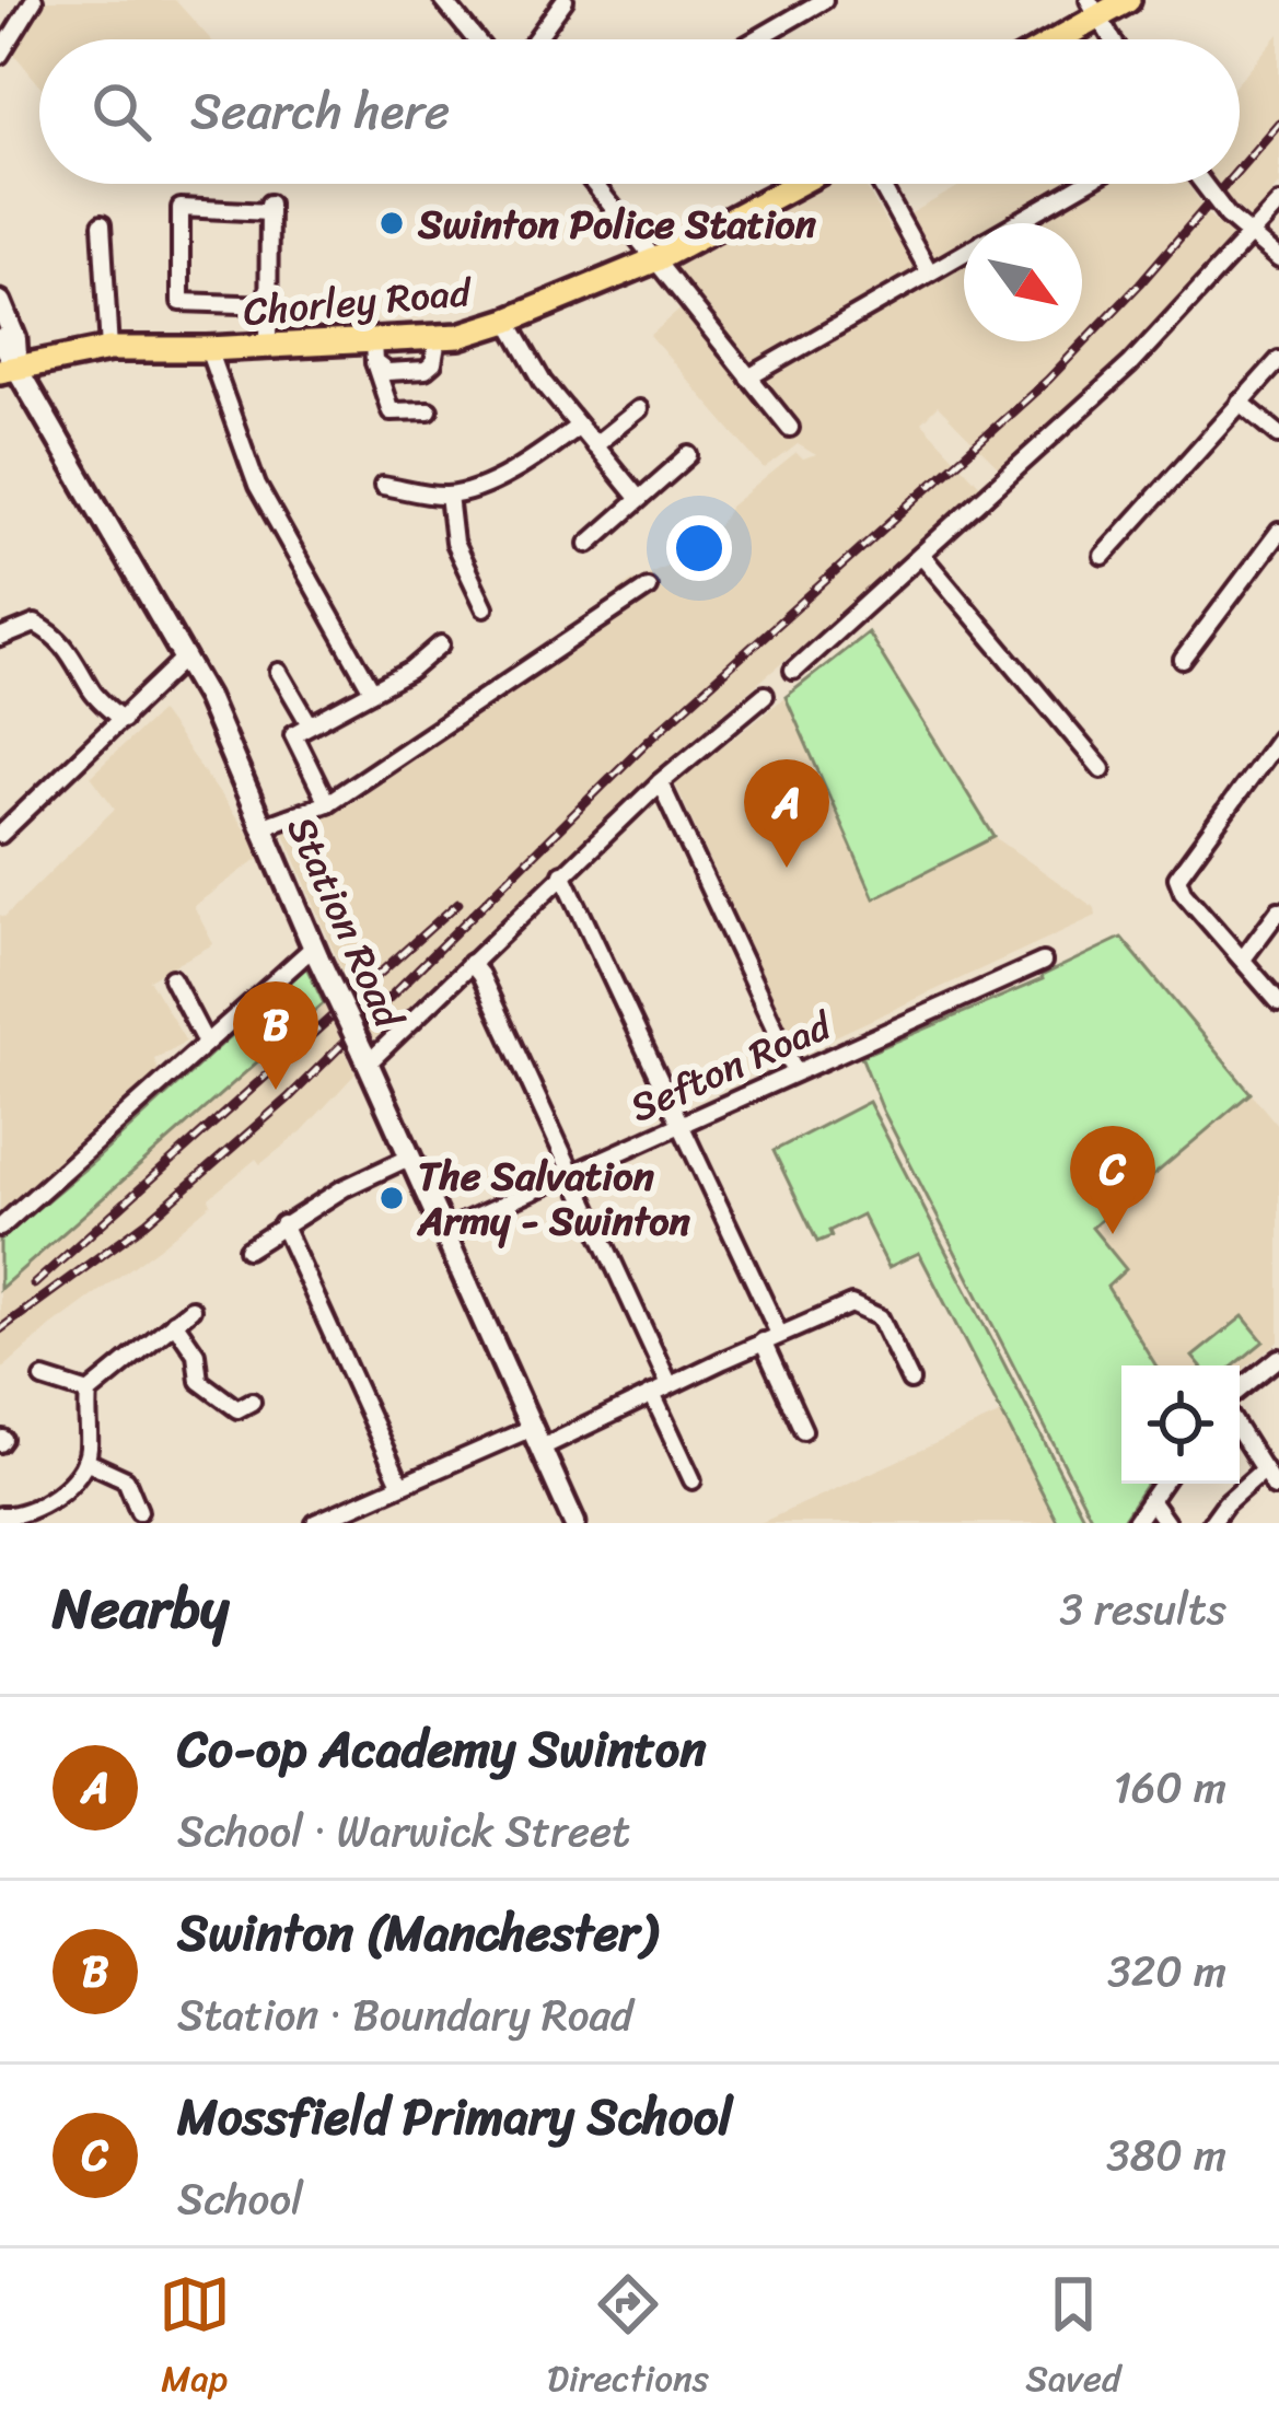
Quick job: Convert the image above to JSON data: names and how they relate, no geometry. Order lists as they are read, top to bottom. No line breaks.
{"streets":{"main road":["Chorley Road","Station Road"],"street":["Sefton Road"]},"crossings":[["Chorley Road","Station Road"],["Station Road","Sefton Road"]],"places":["Swinton Police Station","The Salvation Army - Swinton"],"north":"bottom right","page":{"search":"Search here","pins":["A","B","C"],"heading":["Nearby","3 results"],"list":[{"mark":"A","name":"Co-op Academy Swinton","note":"School · Warwick Street","value":"160 m"},{"mark":"B","name":"Swinton (Manchester)","note":"Station · Boundary Road","value":"320 m"},{"mark":"C","name":"Mossfield Primary School","note":"School","value":"380 m"}],"nav":["Map","Directions","Saved"]}}
